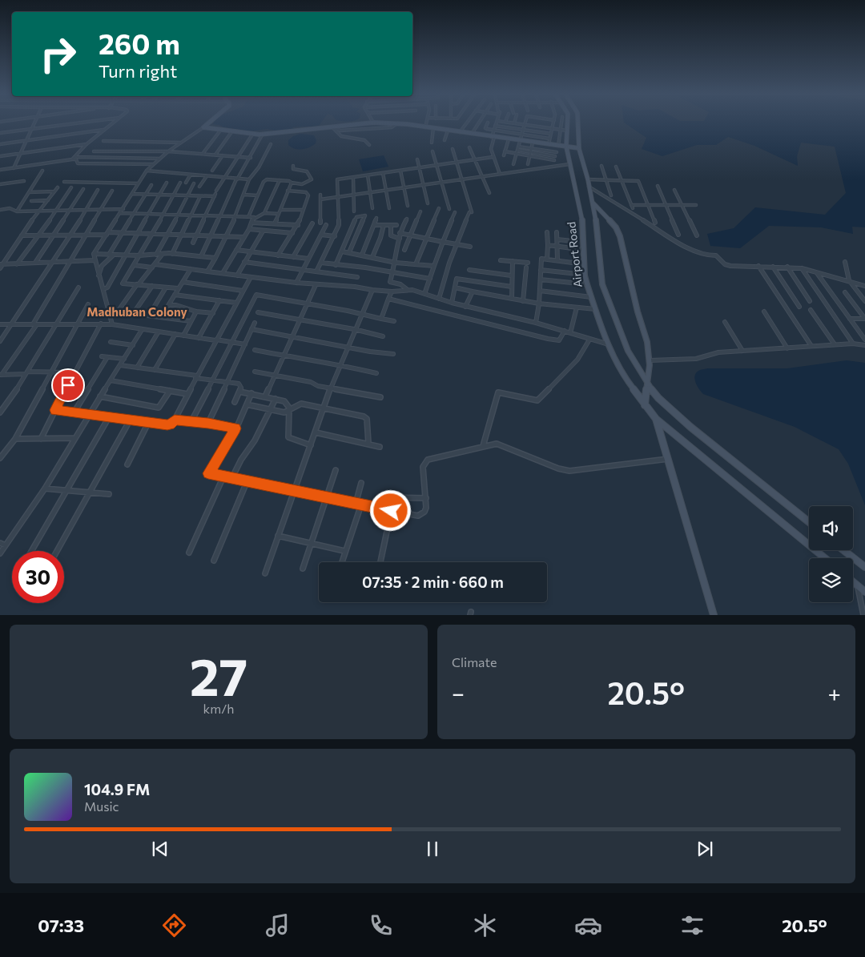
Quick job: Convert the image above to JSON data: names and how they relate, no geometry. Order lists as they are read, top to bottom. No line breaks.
{"streets":{"main road":["Airport Road"]},"districts":["Madhuban Colony"],"page":{"turn":["260 m","Turn right"],"limit":"30","trip":"07:35 · 2 min · 660 m","tile":[["27","km/h"],"Climate"],"heat":["−","20.5°","+"],"song":["104.9 FM","Music"],"tabs":["07:33","20.5°"]}}
